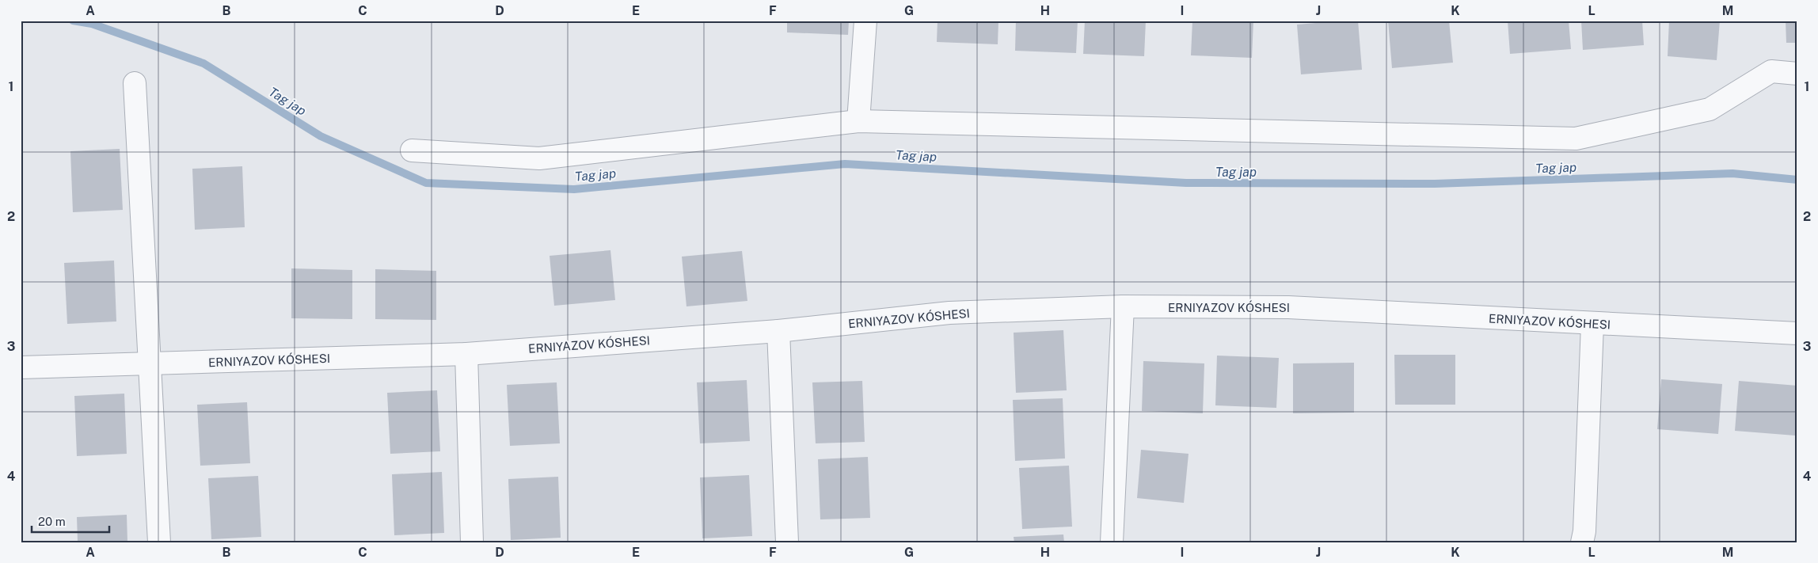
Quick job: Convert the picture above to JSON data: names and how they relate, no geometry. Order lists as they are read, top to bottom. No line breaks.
{"streets":{"street":["ERNIYAZOV KÓSHESI"]},"water":["Tag jap"],"scale_bar":"20 m","grid":{"columns":["A","B","C","D","E","F","G","H","I","J","K","L","M"],"rows":["1","2","3","4"]}}
